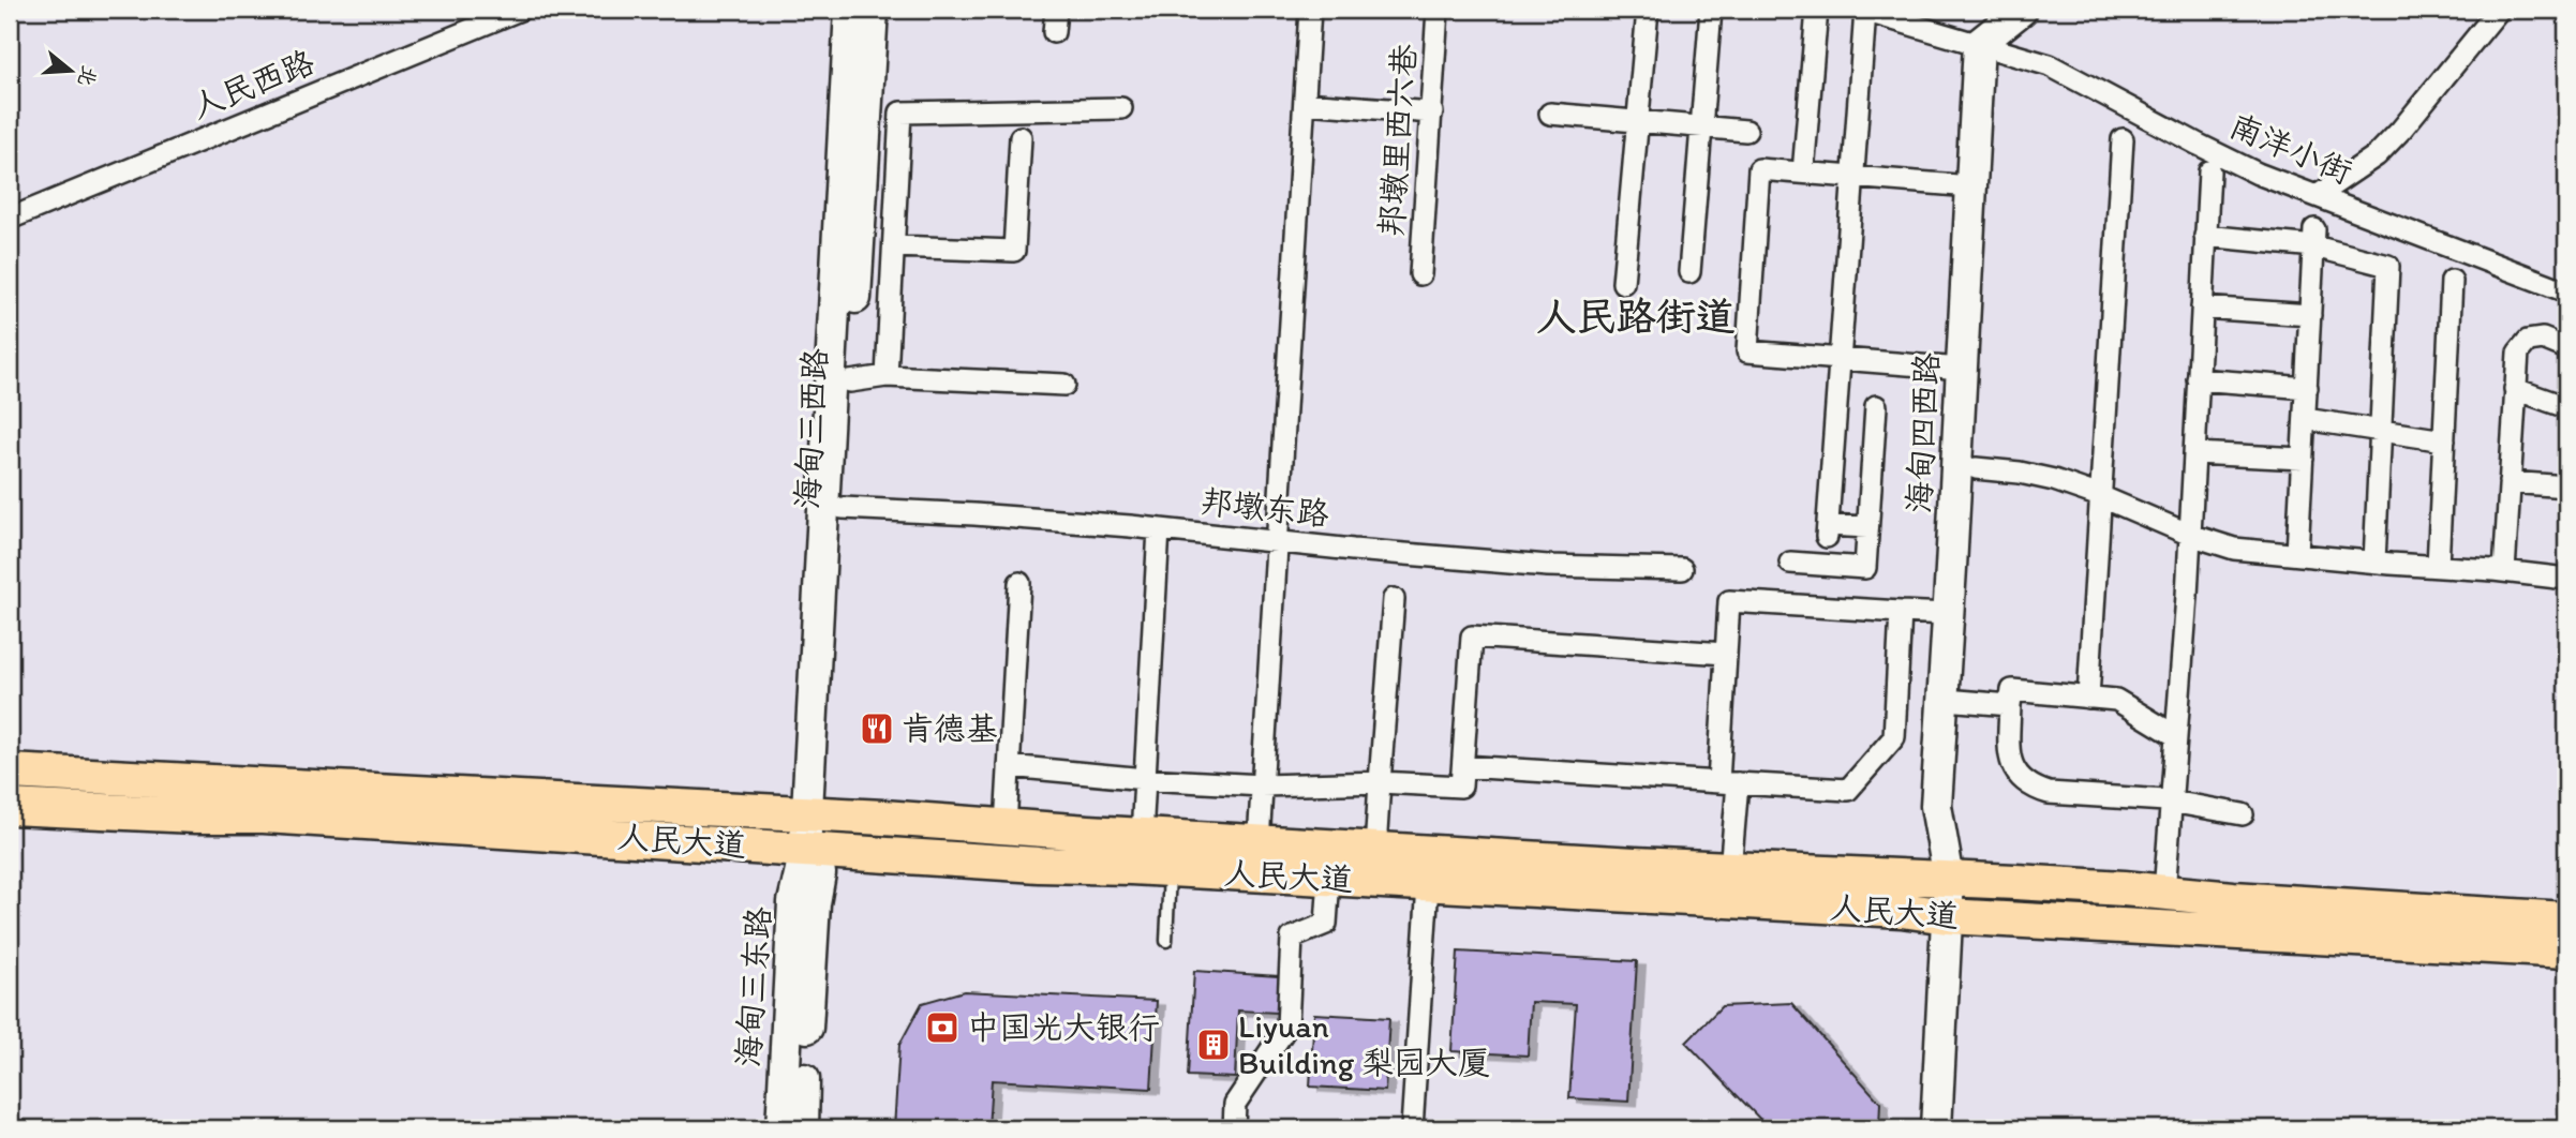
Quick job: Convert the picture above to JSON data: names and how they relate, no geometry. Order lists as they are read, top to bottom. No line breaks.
{"streets":{"main road":["海甸三西路","海甸四西路","人民大道","海甸三东路"],"street":["人民西路","邦墩里西六巷","南洋小街","邦墩东路"]},"crossings":[["南洋小街","海甸四西路"],["海甸三西路","邦墩东路"],["海甸三西路","人民大道"],["海甸三西路","海甸三东路"],["海甸四西路","人民大道"],["人民大道","海甸三东路"]],"districts":["人民路街道"],"places":{"restaurant":["肯德基"],"bank":["中国光大银行"],"building":["Liyuan Building 梨园大厦"]},"north":"right"}
